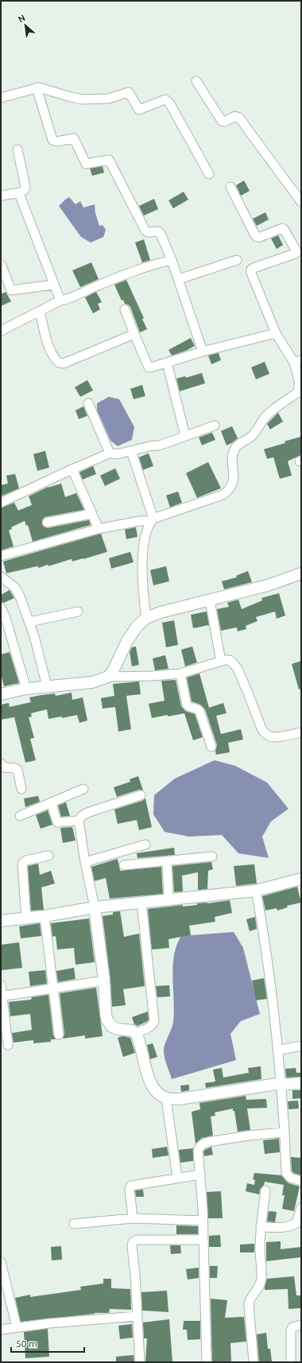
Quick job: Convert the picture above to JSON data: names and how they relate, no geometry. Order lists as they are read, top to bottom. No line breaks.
{"scale_bar":"50 m","north":"top left"}
